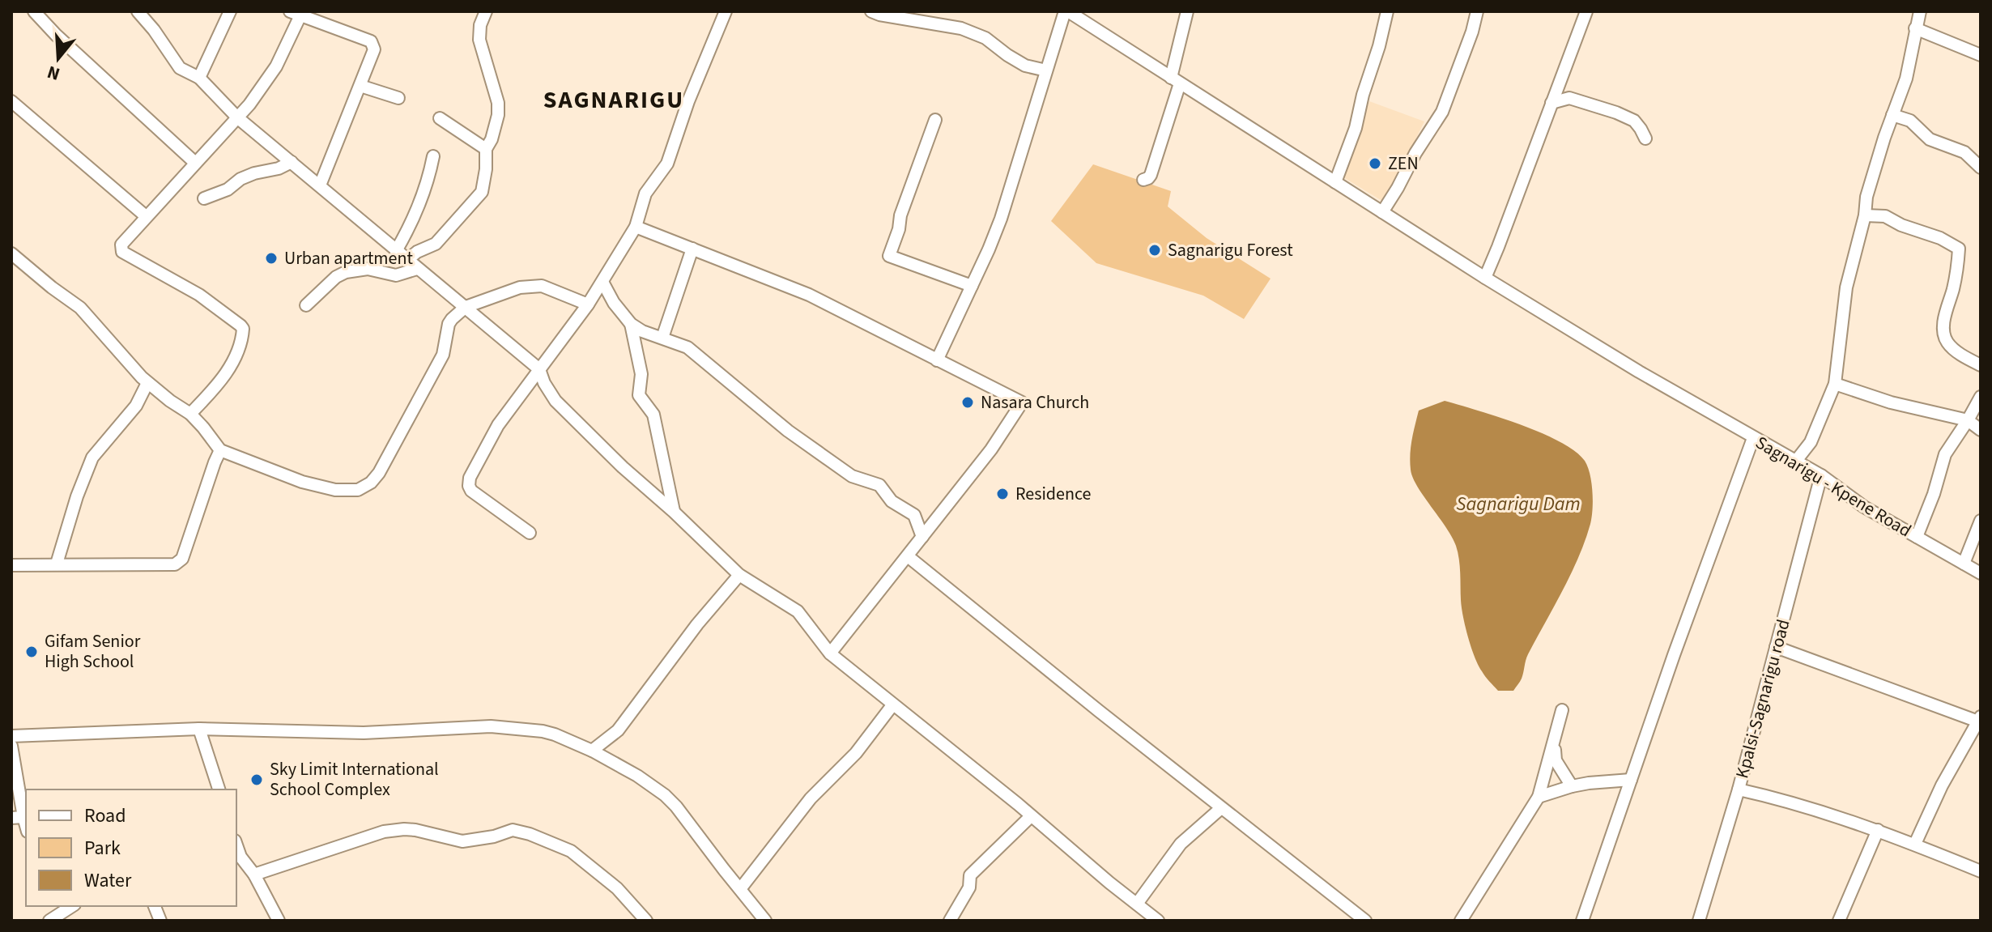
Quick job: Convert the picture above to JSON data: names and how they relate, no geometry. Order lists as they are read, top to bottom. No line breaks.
{"streets":{"street":["Sagnarigu - Kpene Road","Kpalsi-Sagnarigu road"]},"crossings":[["Sagnarigu - Kpene Road","Kpalsi-Sagnarigu road"]],"districts":["SAGNARIGU"],"water":["Sagnarigu Dam"],"places":["ZEN","Sagnarigu Forest","Urban apartment","Nasara Church","Residence","Gifam Senior High School","Sky Limit International School Complex"],"legend":["Road","Park","Water"],"north":"bottom"}
